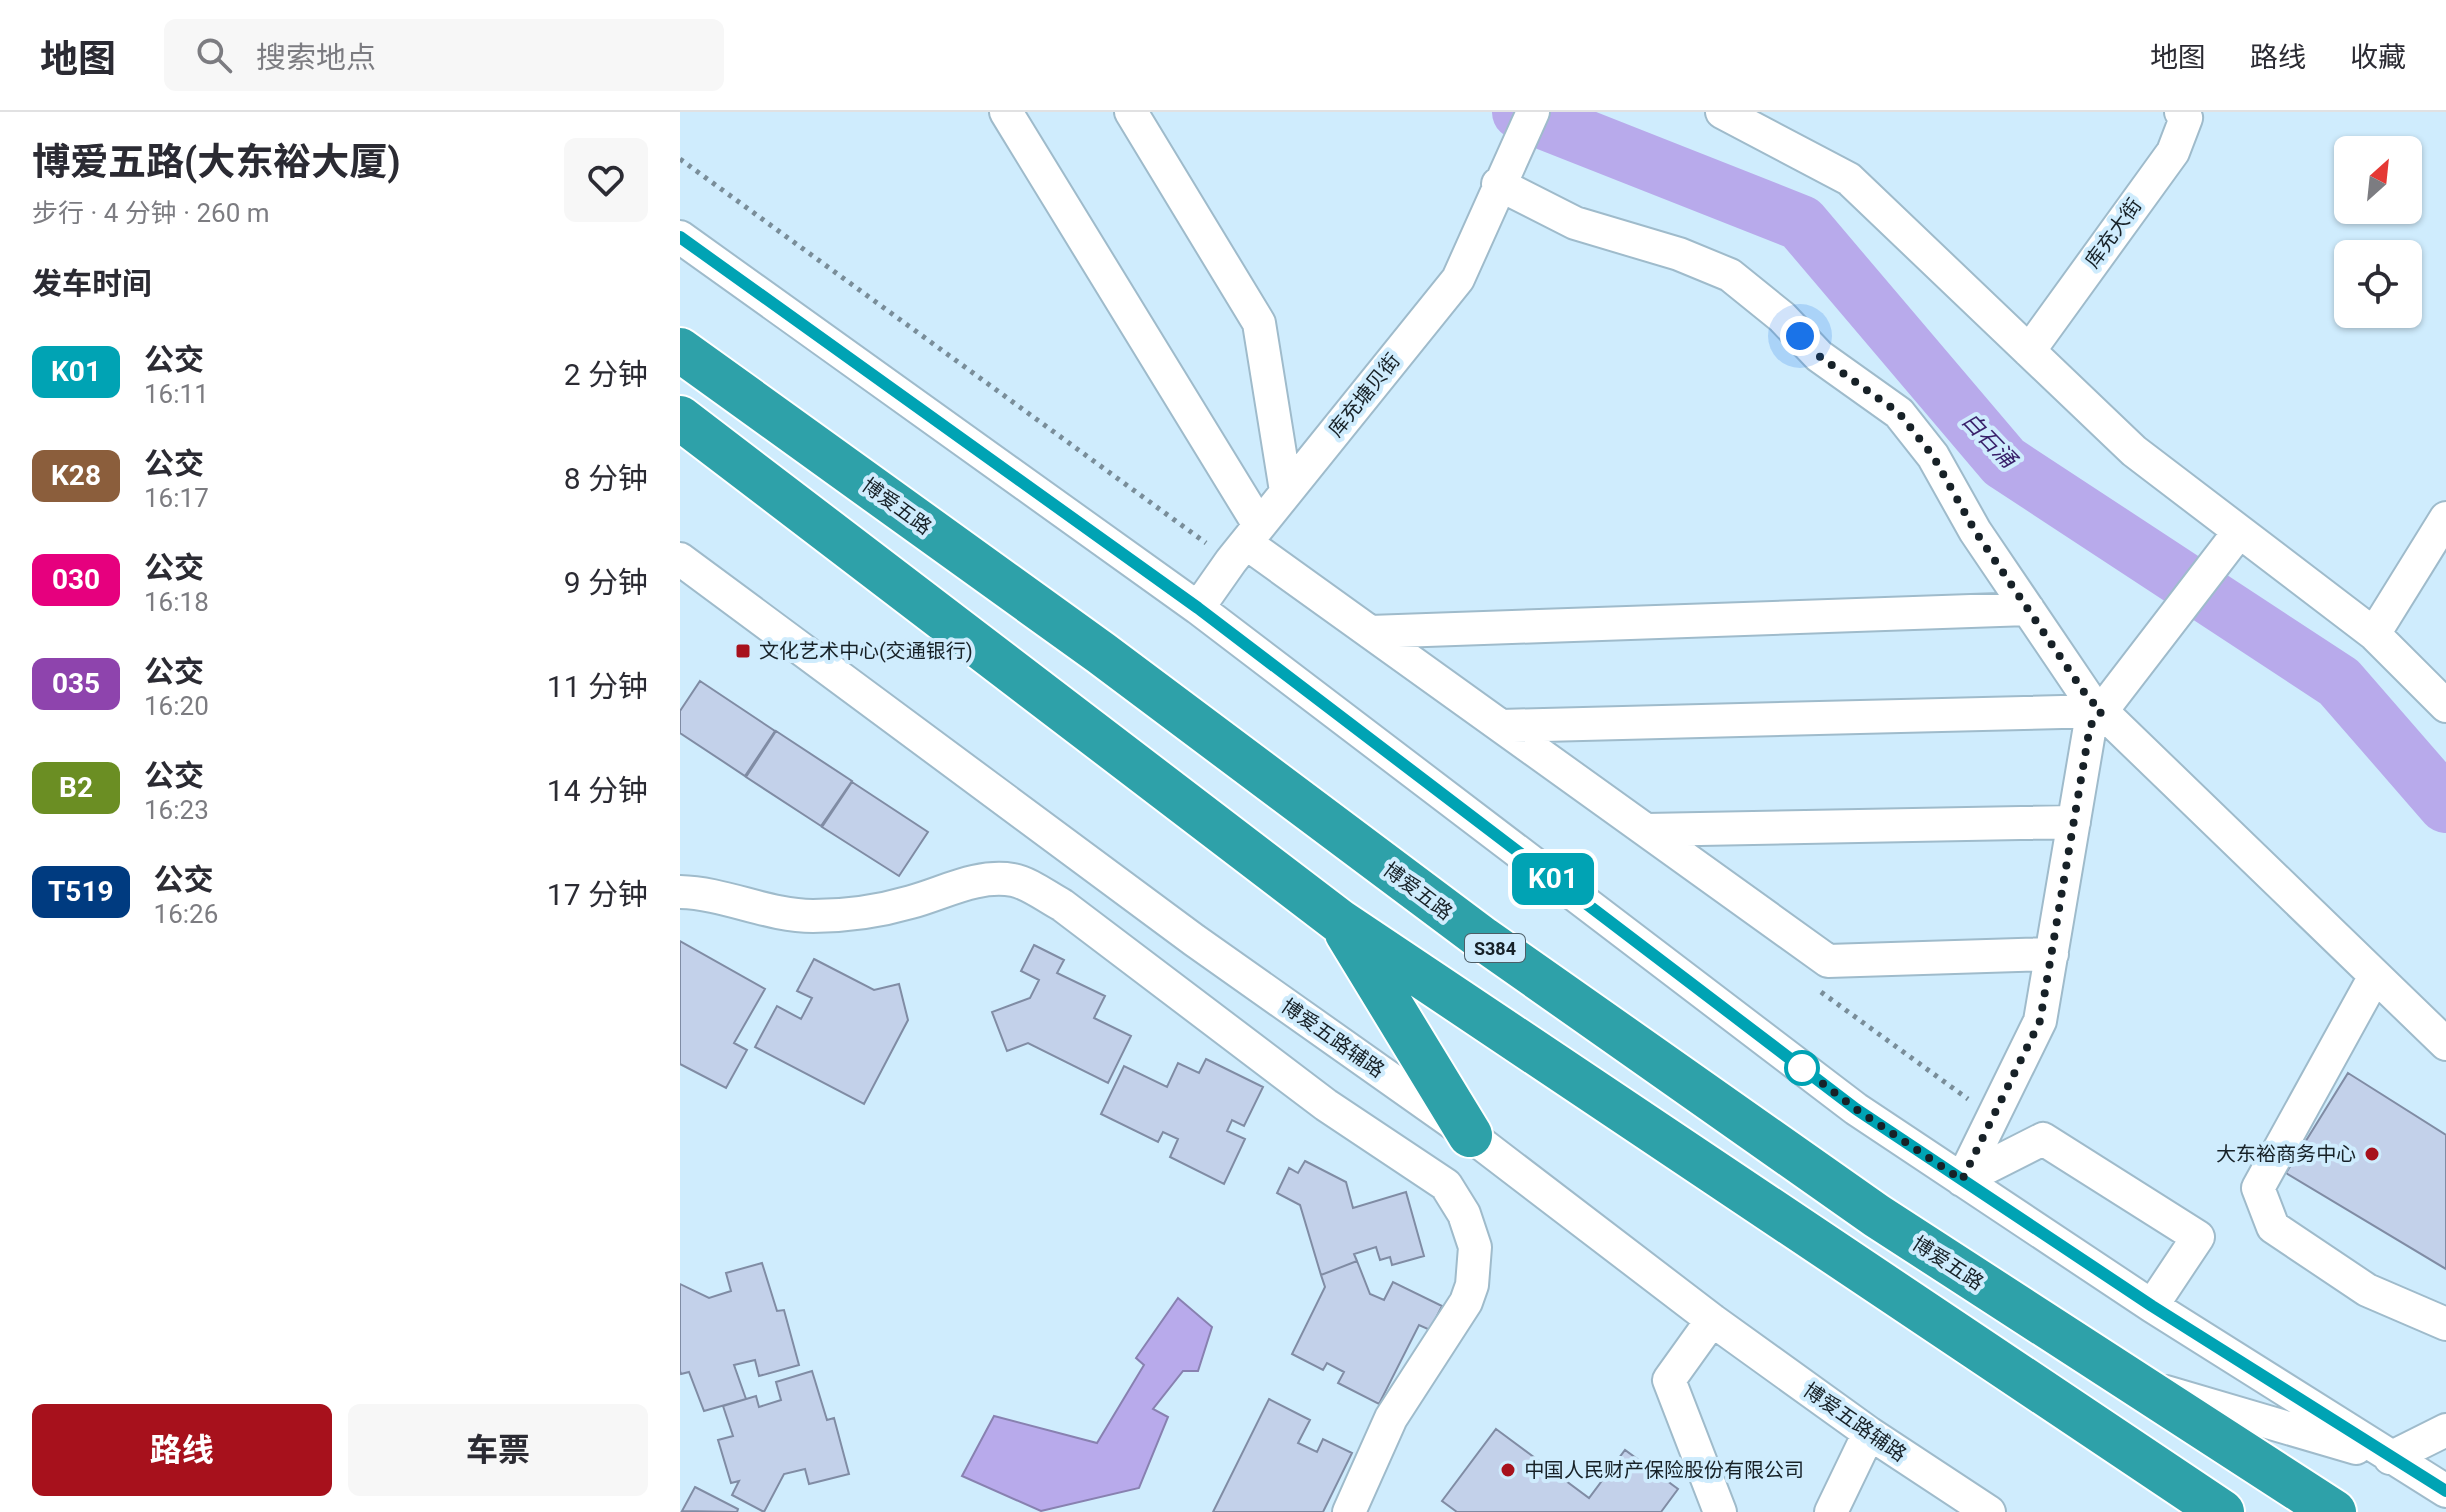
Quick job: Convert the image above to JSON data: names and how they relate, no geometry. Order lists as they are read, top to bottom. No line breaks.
{"streets":{"highway":["博爱五路","S384"],"street":["库充大街","库充塘贝街","博爱五路辅路"]},"water":["白石涌"],"places":{"transit":["文化艺术中心(交通银行)"],"other":["大东裕商务中心","中国人民财产保险股份有限公司"]},"lines":["bus line K01"],"north":"top right","page":{"header":"地图","search":"搜索地点","nav":["地图","路线","收藏"],"heading":[["博爱五路(大东裕大厦)","步行 · 4 分钟 · 260 m"],"发车时间"],"on_map":"K01","list":[{"mark":"K01","name":"公交","note":"16:11","value":"2 分钟"},{"mark":"K28","name":"公交","note":"16:17","value":"8 分钟"},{"mark":"030","name":"公交","note":"16:18","value":"9 分钟"},{"mark":"035","name":"公交","note":"16:20","value":"11 分钟"},{"mark":"B2","name":"公交","note":"16:23","value":"14 分钟"},{"mark":"T519","name":"公交","note":"16:26","value":"17 分钟"}],"buttons":["路线","车票"]}}
